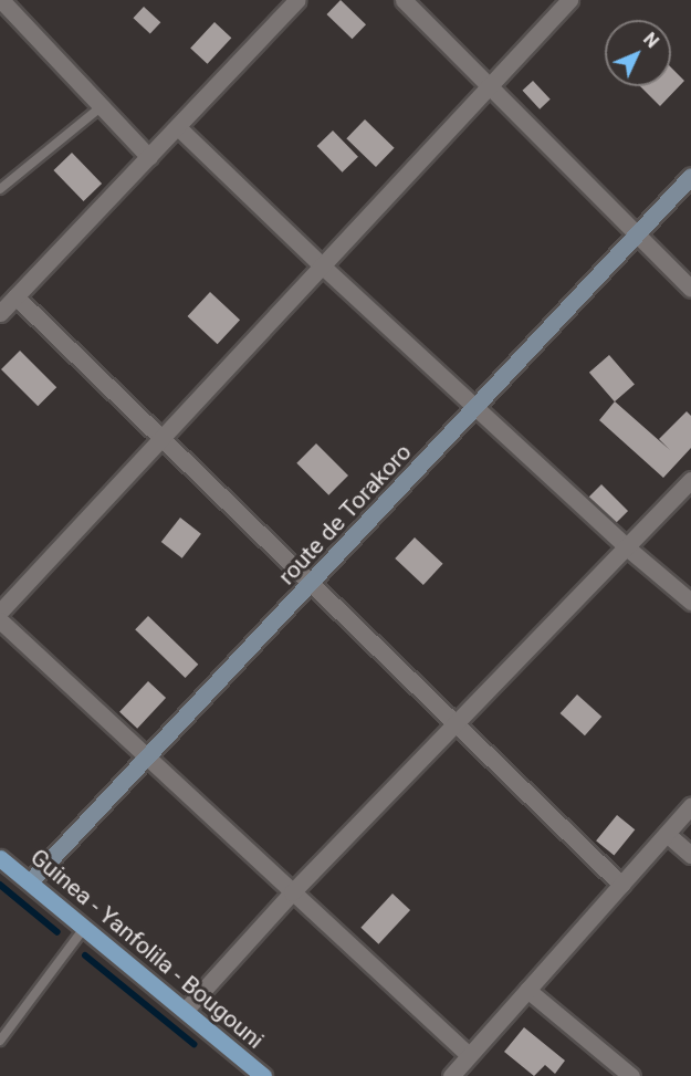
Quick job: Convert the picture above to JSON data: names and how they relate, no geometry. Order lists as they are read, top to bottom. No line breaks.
{"streets":{"main road":["Guinea - Yanfolila - Bougouni"],"street":["route de Torakoro"]},"crossings":[["route de Torakoro","Guinea - Yanfolila - Bougouni"]],"north":"top right"}
